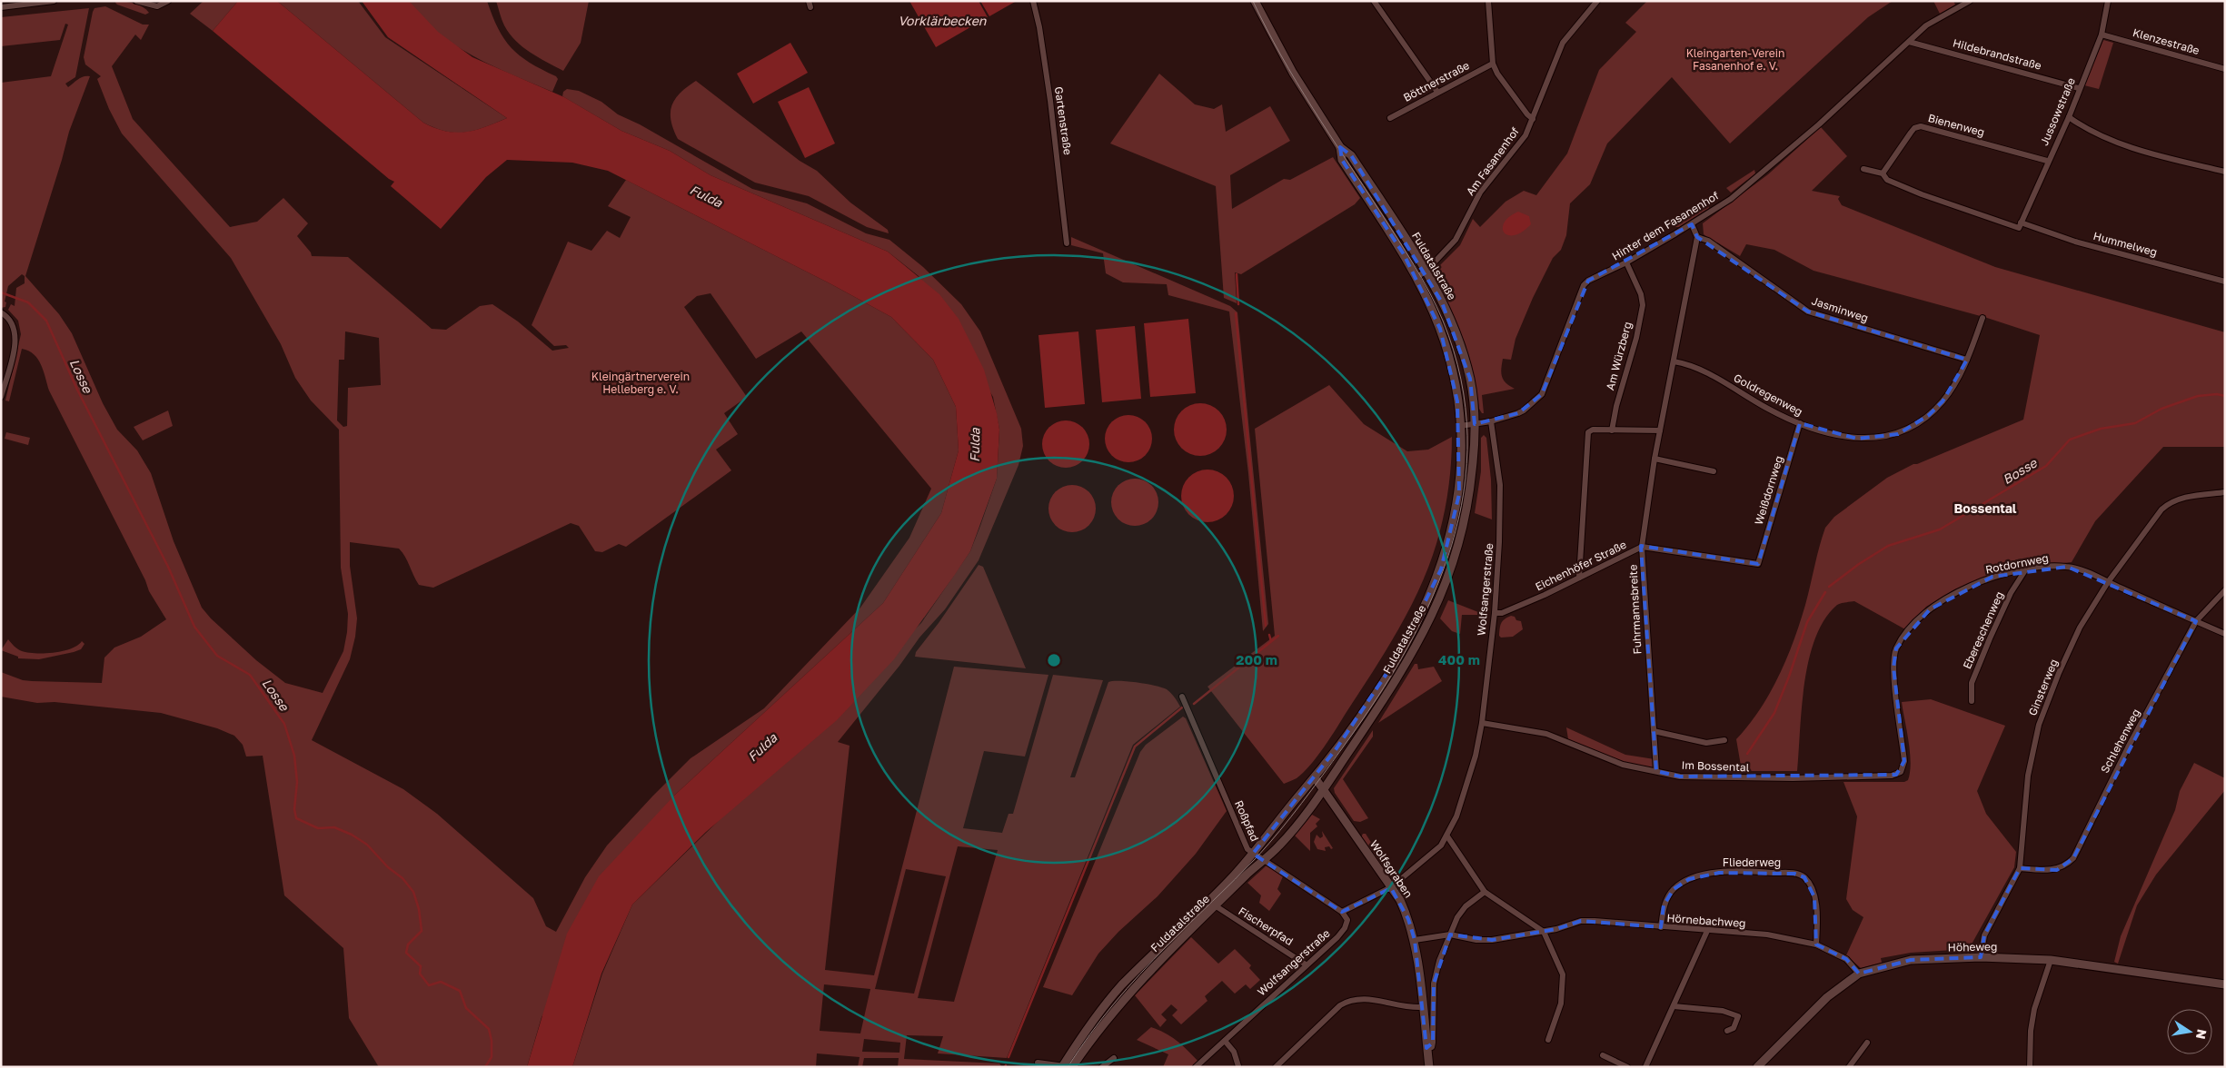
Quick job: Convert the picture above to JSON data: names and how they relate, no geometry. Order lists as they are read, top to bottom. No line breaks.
{"streets":{"main road":["Fuldatalstraße","Wolfsgraben","Höheweg"],"street":["Klenzestraße","Hildebrandstraße","Böttnerstraße","Jussowstraße","Gartenstraße","Bienenweg","Am Fasanenhof","Hinter dem Fasanenhof","Hummelweg","Jasminweg","Am Würzberg","Goldregenweg","Weißdornweg","Rotdornweg","Eichenhöfer Straße","Wolfsangerstraße","Fuhrmannsbreite","Ebereschenweg","Ginsterweg","Schlehenweg","Im Bossental","Roßpfad","Fliederweg","Hörnebachweg","Fischerpfad"]},"crossings":[["Klenzestraße","Jussowstraße"],["Hildebrandstraße","Jussowstraße"],["Hildebrandstraße","Hinter dem Fasanenhof"],["Jussowstraße","Bienenweg"],["Jussowstraße","Hummelweg"],["Am Fasanenhof","Fuldatalstraße"],["Hinter dem Fasanenhof","Fuldatalstraße"],["Hinter dem Fasanenhof","Am Würzberg"],["Hinter dem Fasanenhof","Wolfsangerstraße"],["Fuldatalstraße","Roßpfad"],["Fuldatalstraße","Wolfsgraben"],["Fuldatalstraße","Fischerpfad"],["Jasminweg","Goldregenweg"],["Jasminweg","Fuhrmannsbreite"],["Goldregenweg","Weißdornweg"],["Goldregenweg","Fuhrmannsbreite"],["Weißdornweg","Eichenhöfer Straße"],["Rotdornweg","Ebereschenweg"],["Rotdornweg","Ginsterweg"],["Rotdornweg","Schlehenweg"],["Rotdornweg","Im Bossental"],["Eichenhöfer Straße","Wolfsangerstraße"],["Eichenhöfer Straße","Fuhrmannsbreite"],["Wolfsangerstraße","Im Bossental"],["Wolfsangerstraße","Roßpfad"],["Wolfsangerstraße","Wolfsgraben"],["Wolfsangerstraße","Fischerpfad"],["Fuhrmannsbreite","Im Bossental"],["Ginsterweg","Schlehenweg"],["Ginsterweg","Höheweg"],["Fliederweg","Hörnebachweg"],["Wolfsgraben","Hörnebachweg"],["Hörnebachweg","Höheweg"]],"districts":["Bossental"],"water":["Vorklärbecken","Fulda","Losse","Bosse"],"parks":["Kleingarten-Verein Fasanenhof e. V.","Kleingärtnerverein Helleberg e. V."],"north":"right","rings":["200 m","400 m"]}
